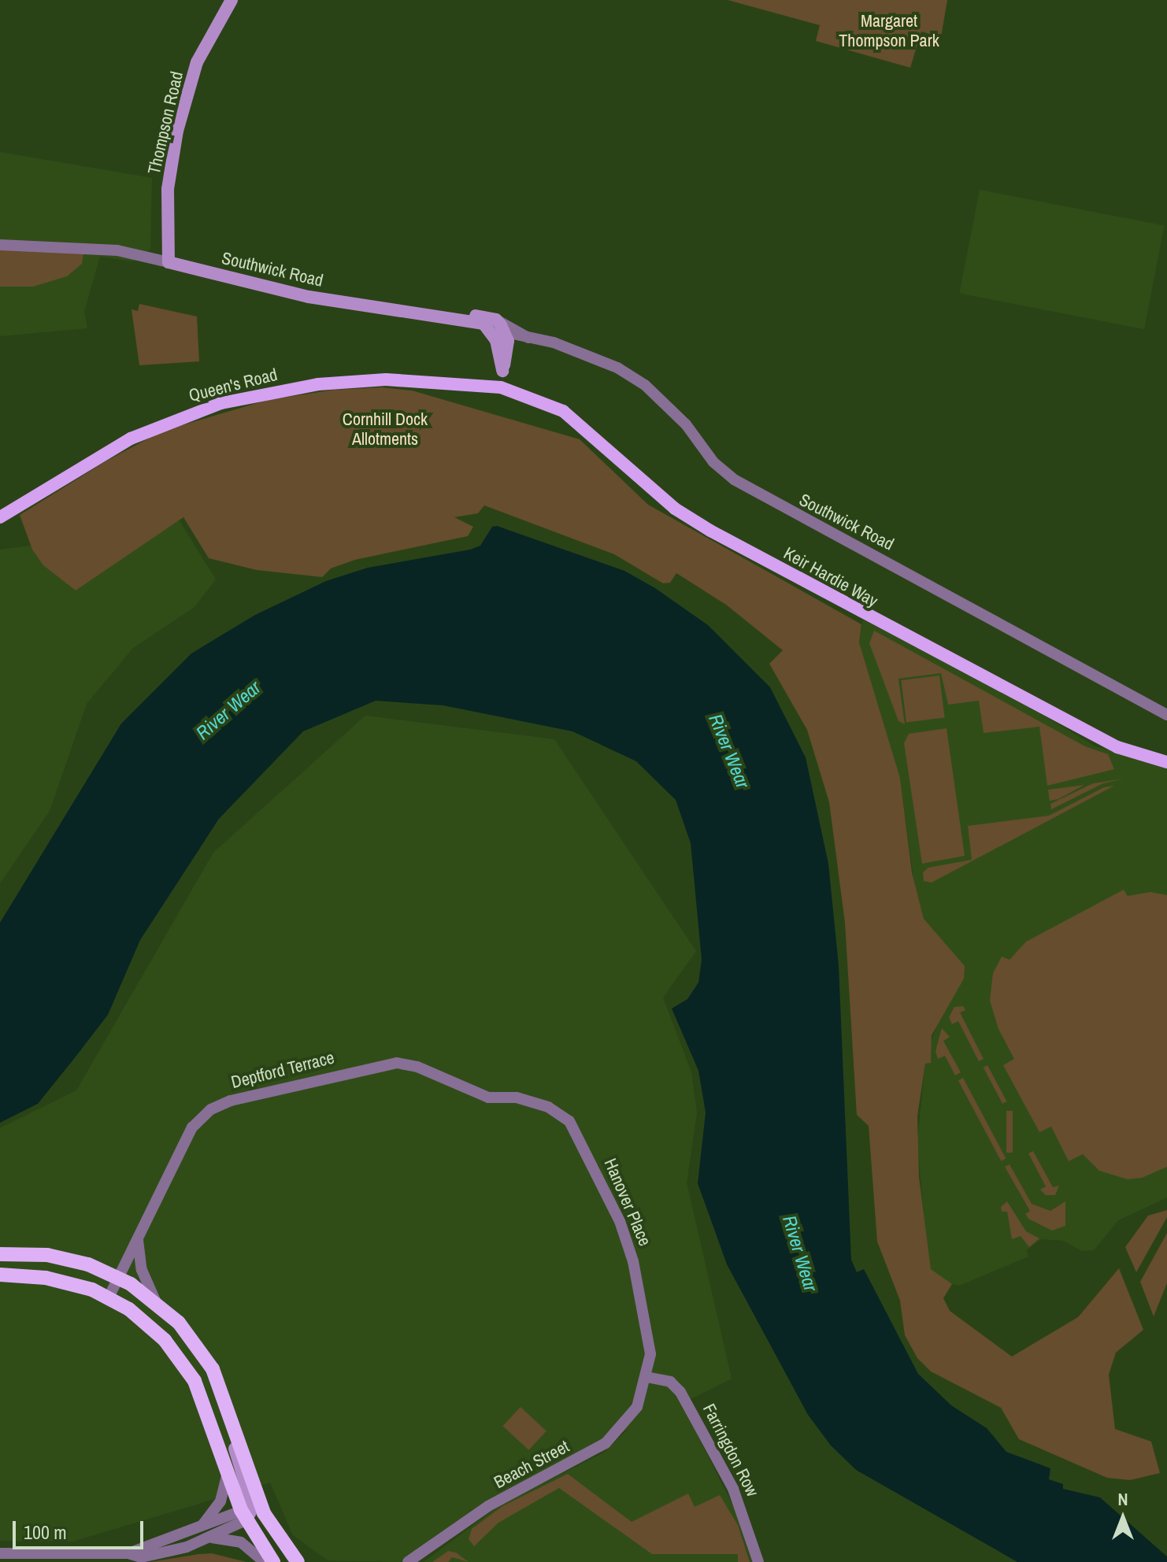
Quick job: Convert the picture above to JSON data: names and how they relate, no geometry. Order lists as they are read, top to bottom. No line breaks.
{"streets":{"main road":["Thompson Road","Southwick Road","Queen's Road","Keir Hardie Way"],"street":["Deptford Terrace","Hanover Place","Farringdon Row","Beach Street"]},"crossings":[["Thompson Road","Southwick Road"],["Queen's Road","Keir Hardie Way"],["Deptford Terrace","Hanover Place"],["Hanover Place","Farringdon Row"],["Hanover Place","Beach Street"],["Farringdon Row","Beach Street"]],"water":["River Wear"],"parks":["Margaret Thompson Park","Cornhill Dock Allotments"],"scale_bar":"100 m","north":"top"}
